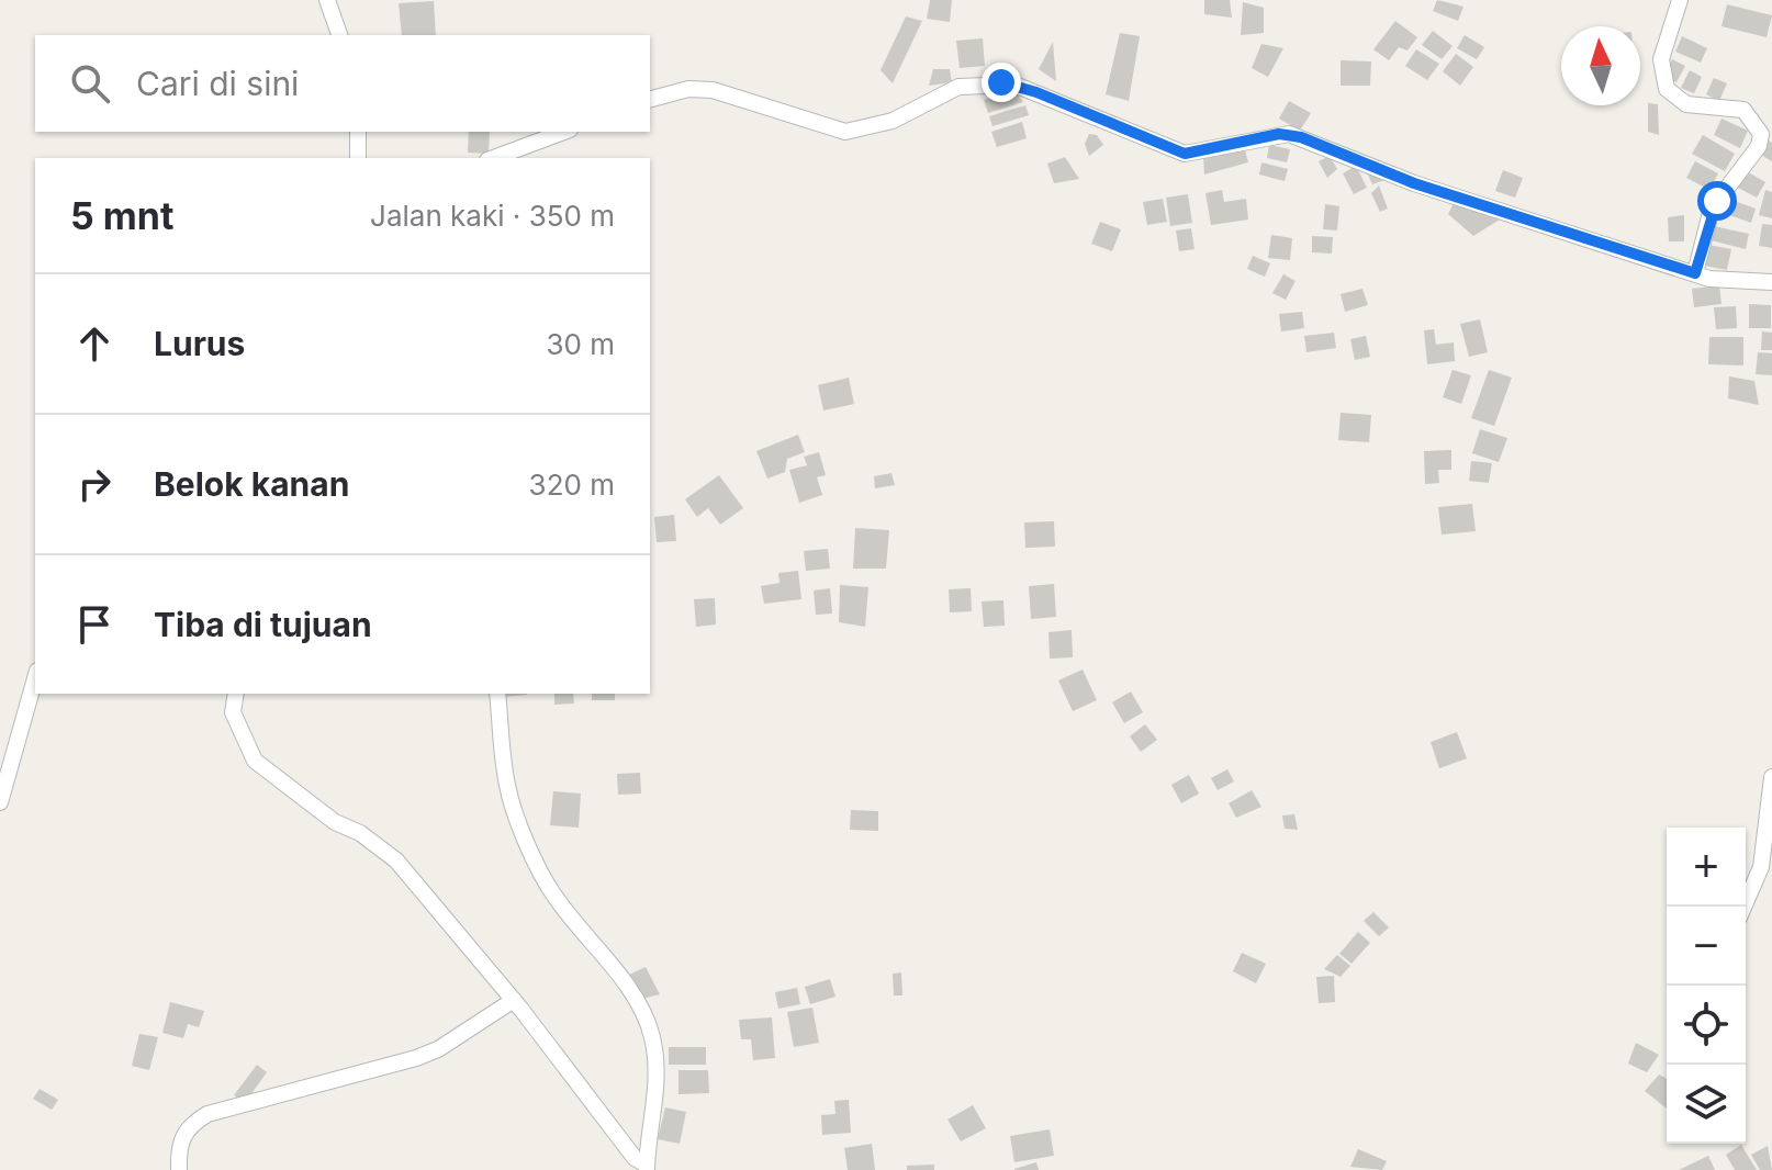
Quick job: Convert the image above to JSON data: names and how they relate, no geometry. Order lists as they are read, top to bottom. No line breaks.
{"north":"top","page":{"search":"Cari di sini","heading":["5 mnt","Jalan kaki · 350 m"],"list":[["Lurus","30 m"],["Belok kanan","320 m"],"Tiba di tujuan"],"map_buttons":["+","−"]}}
